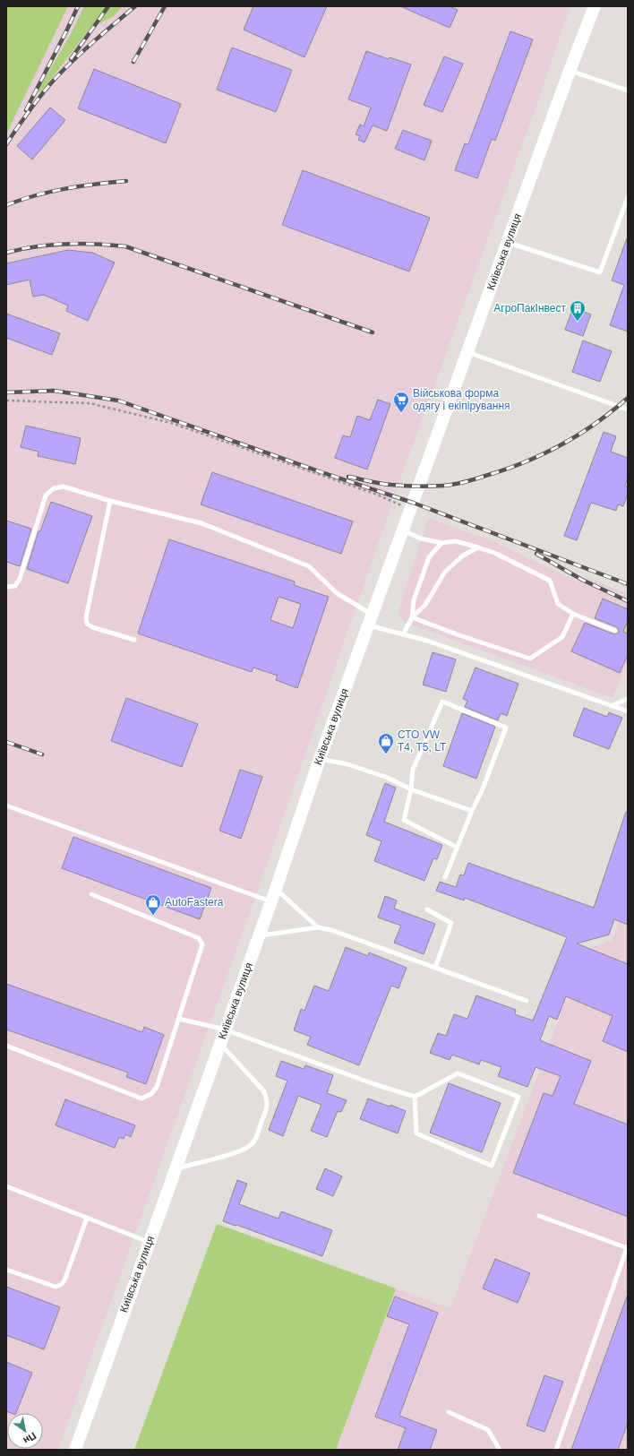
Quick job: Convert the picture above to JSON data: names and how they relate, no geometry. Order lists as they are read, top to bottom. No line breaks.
{"streets":{"main road":["Київська вулиця"]},"places":{"building":["АгроПакІнвест"],"supermarket":["Військова форма одягу і екіпірування"],"shop":["СТО VW T4, T5, LT","AutoFastera"]},"north":"bottom right"}
